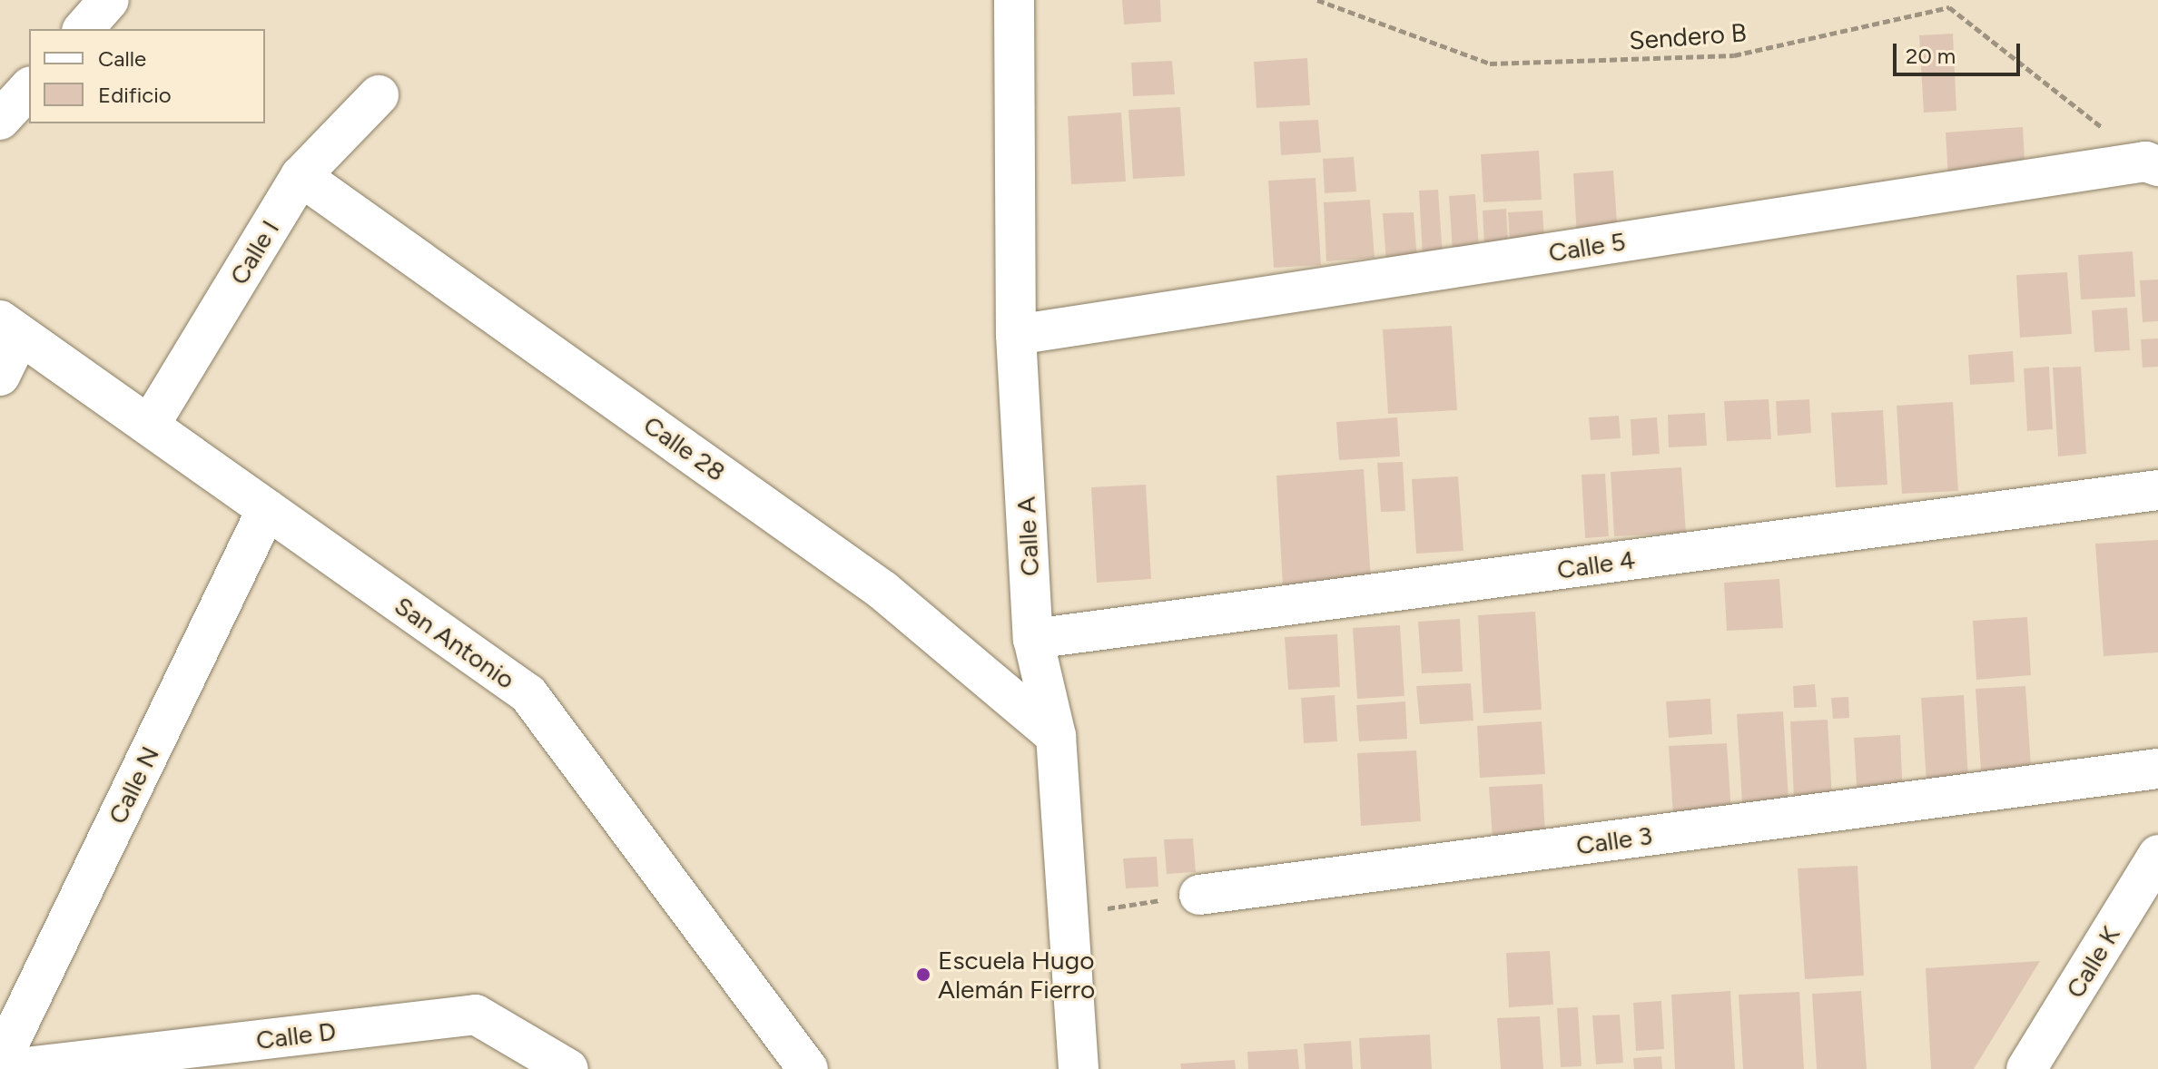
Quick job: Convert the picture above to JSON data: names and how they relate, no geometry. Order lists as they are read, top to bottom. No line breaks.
{"streets":{"street":["Calle 5","Calle I","Calle 28","Calle A","Calle 4","San Antonio","Calle N","Calle 3","Calle K","Calle D"],"path":["Sendero B"]},"crossings":[["Sendero B","Calle 5"],["Calle 5","Calle A"],["Calle I","Calle 28"],["Calle I","San Antonio"],["Calle 28","Calle A"],["Calle A","Calle 4"],["San Antonio","Calle N"]],"places":["Escuela Hugo Alemán Fierro"],"legend":["Calle","Edificio"],"scale_bar":"20 m"}
